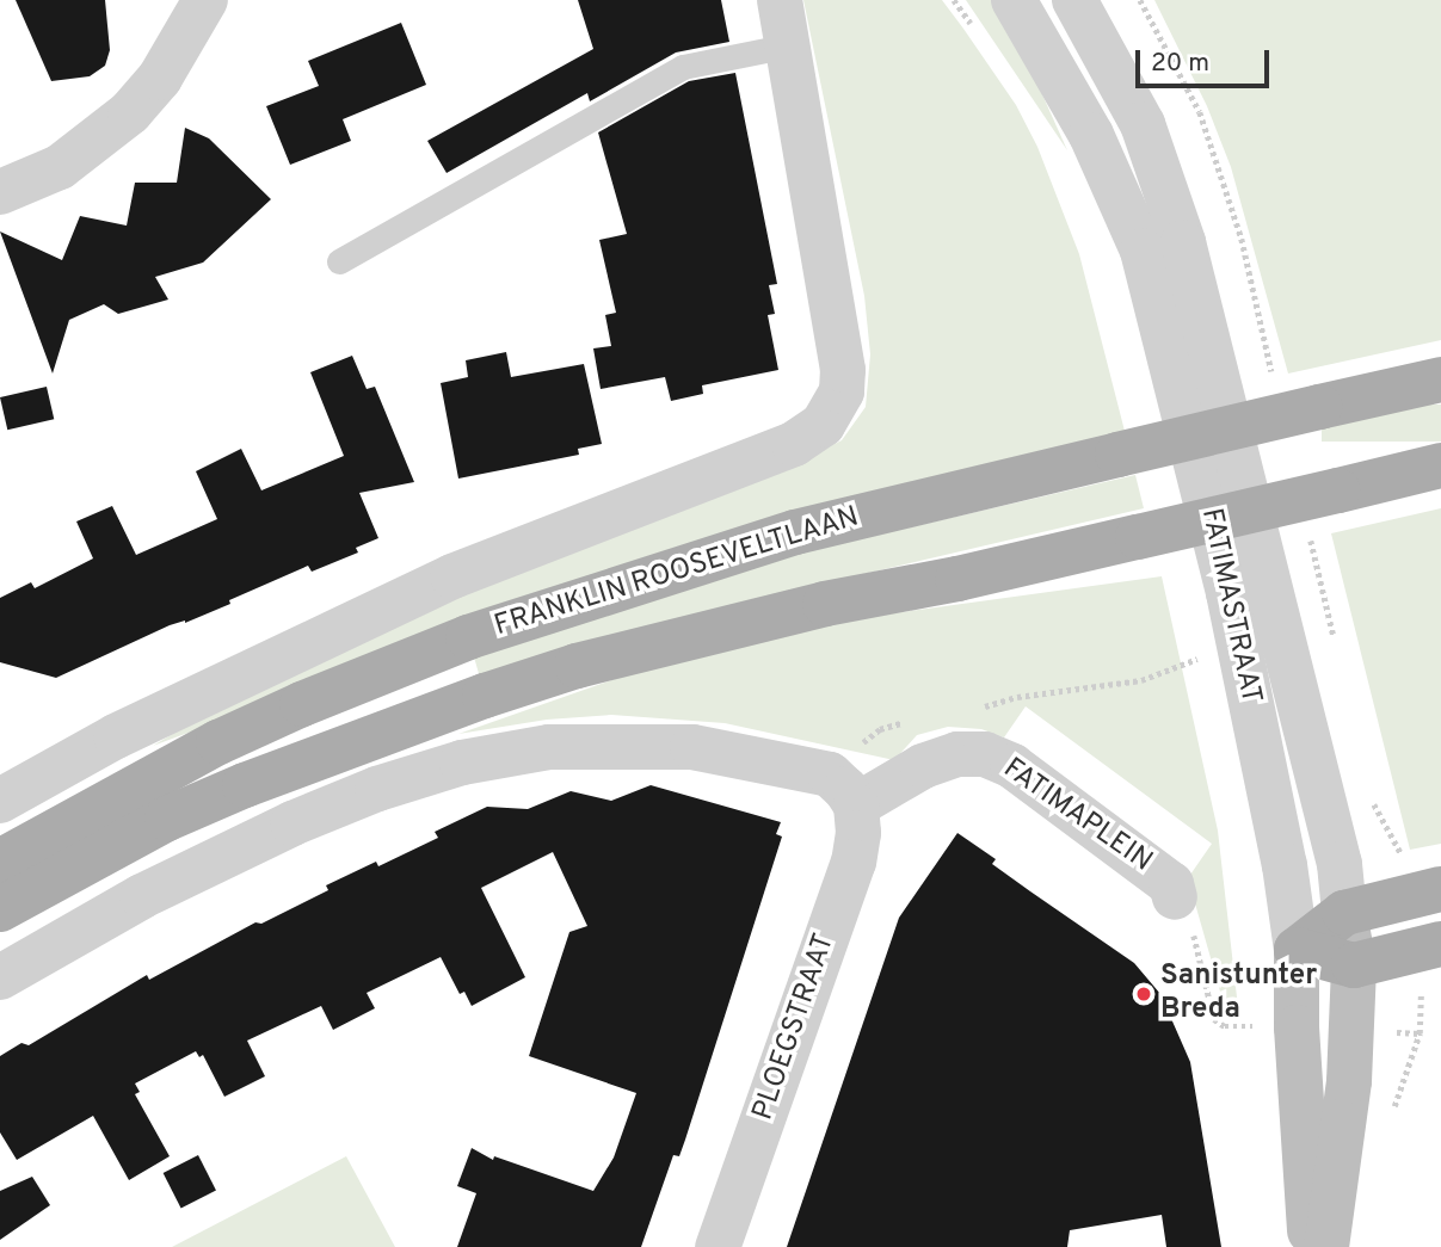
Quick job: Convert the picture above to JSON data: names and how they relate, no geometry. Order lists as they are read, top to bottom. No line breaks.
{"streets":{"main road":["FRANKLIN ROOSEVELTLAAN","FATIMASTRAAT"],"street":["FATIMAPLEIN","PLOEGSTRAAT"]},"crossings":[["FATIMAPLEIN","PLOEGSTRAAT"]],"places":["Sanistunter Breda"],"scale_bar":"20 m"}
